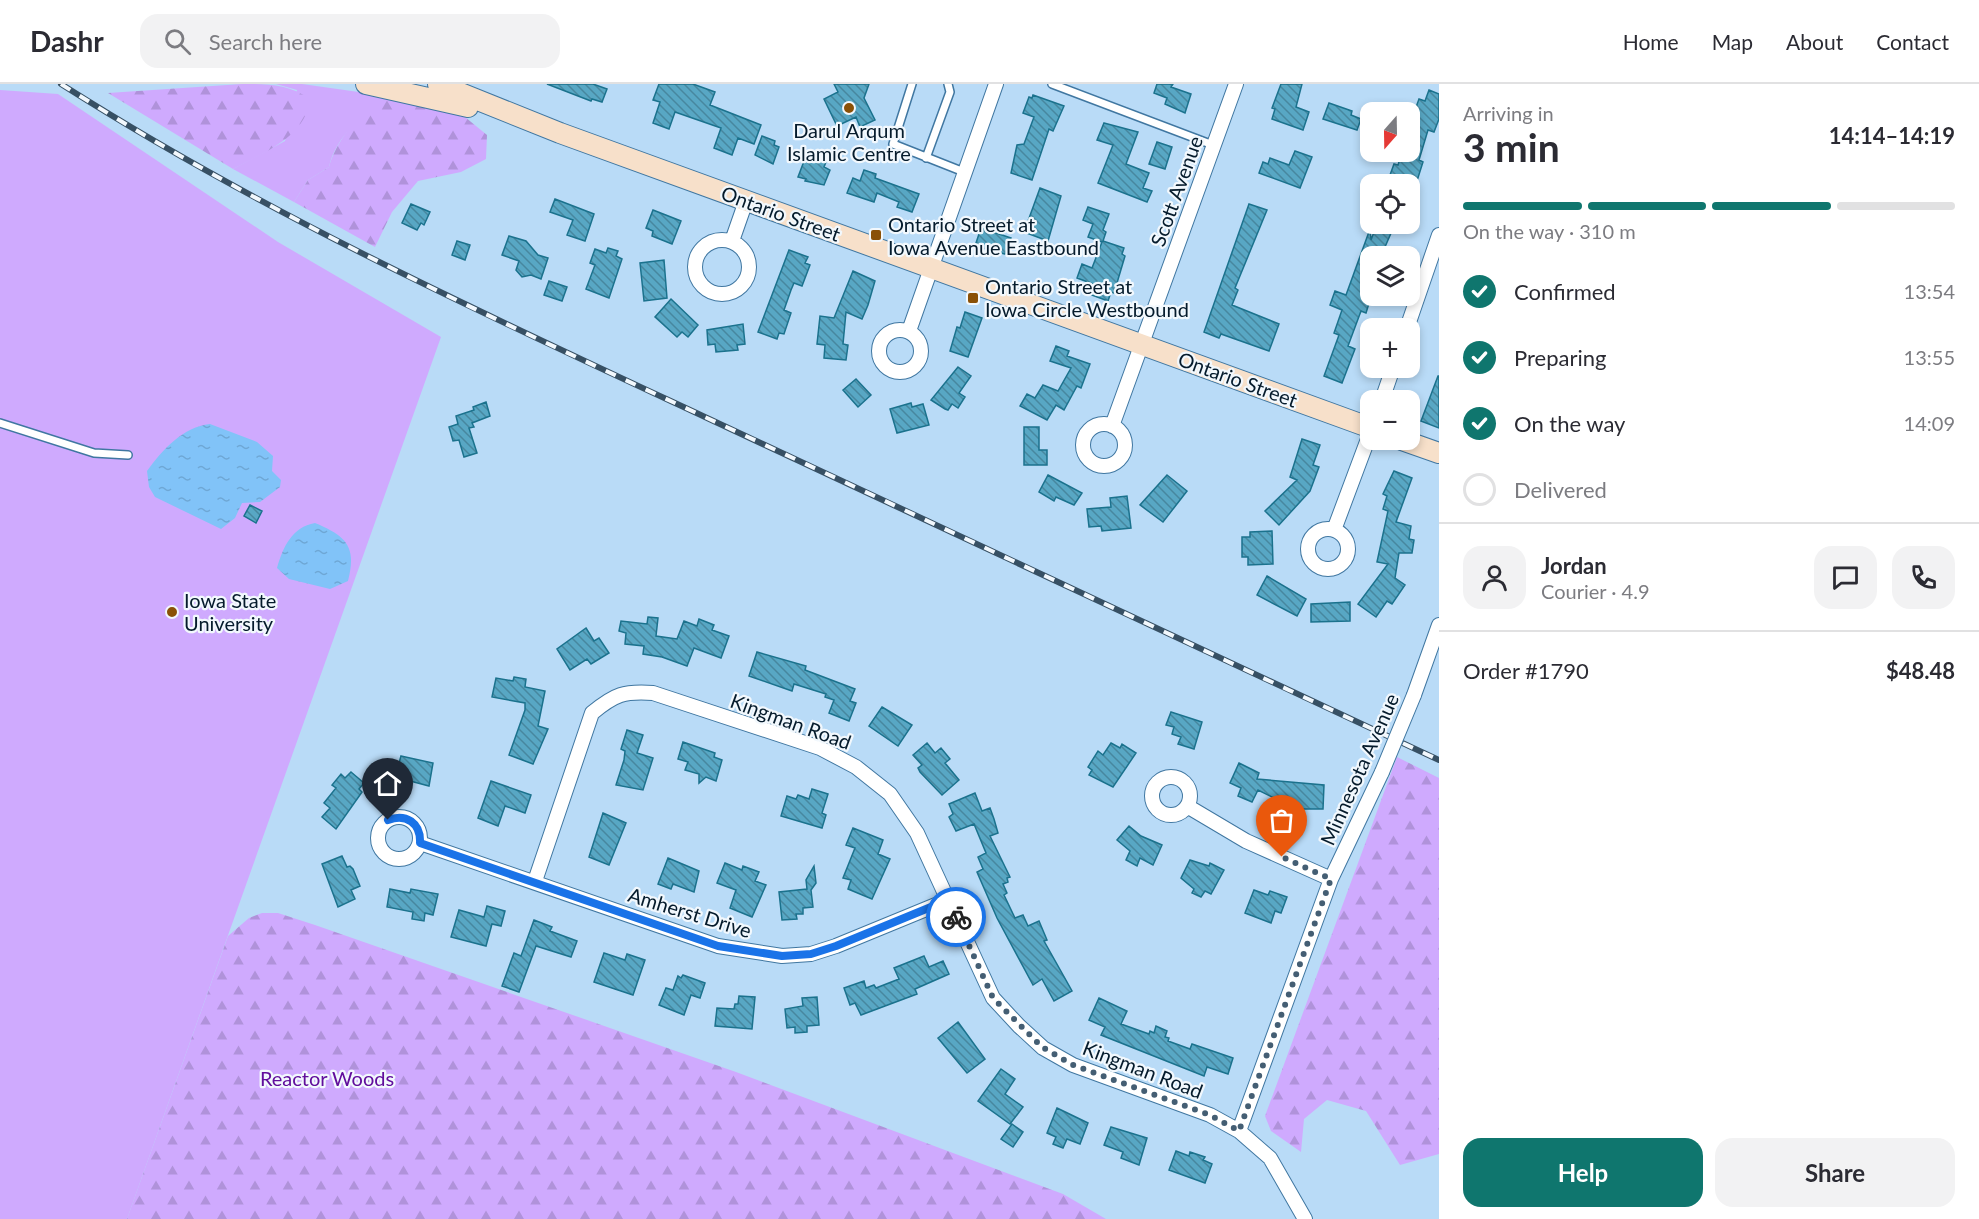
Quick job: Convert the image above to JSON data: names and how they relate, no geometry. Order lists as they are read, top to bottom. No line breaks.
{"streets":{"main road":["Ontario Street"],"street":["Scott Avenue","Kingman Road","Minnesota Avenue","Amherst Drive"]},"crossings":[["Scott Avenue","Ontario Street"],["Kingman Road","Minnesota Avenue"],["Kingman Road","Amherst Drive"]],"parks":["Reactor Woods"],"places":{"other":["Darul Arqum Islamic Centre","Iowa State University"],"transit":["Ontario Street at Iowa Avenue Eastbound","Ontario Street at Iowa Circle Westbound"]},"north":"bottom","page":{"header":"Dashr","search":"Search here","nav":["Home","Map","About","Contact"],"heading":["3 min","Arriving in","14:14–14:19"],"panel":["Jordan","Courier · 4.9","Order #1790","$48.48"],"map_buttons":["+","−"],"bar":"On the way · 310 m","list":[["Confirmed","13:54"],["Preparing","13:55"],["On the way","14:09"],"Delivered"],"buttons":["Help","Share"]}}
